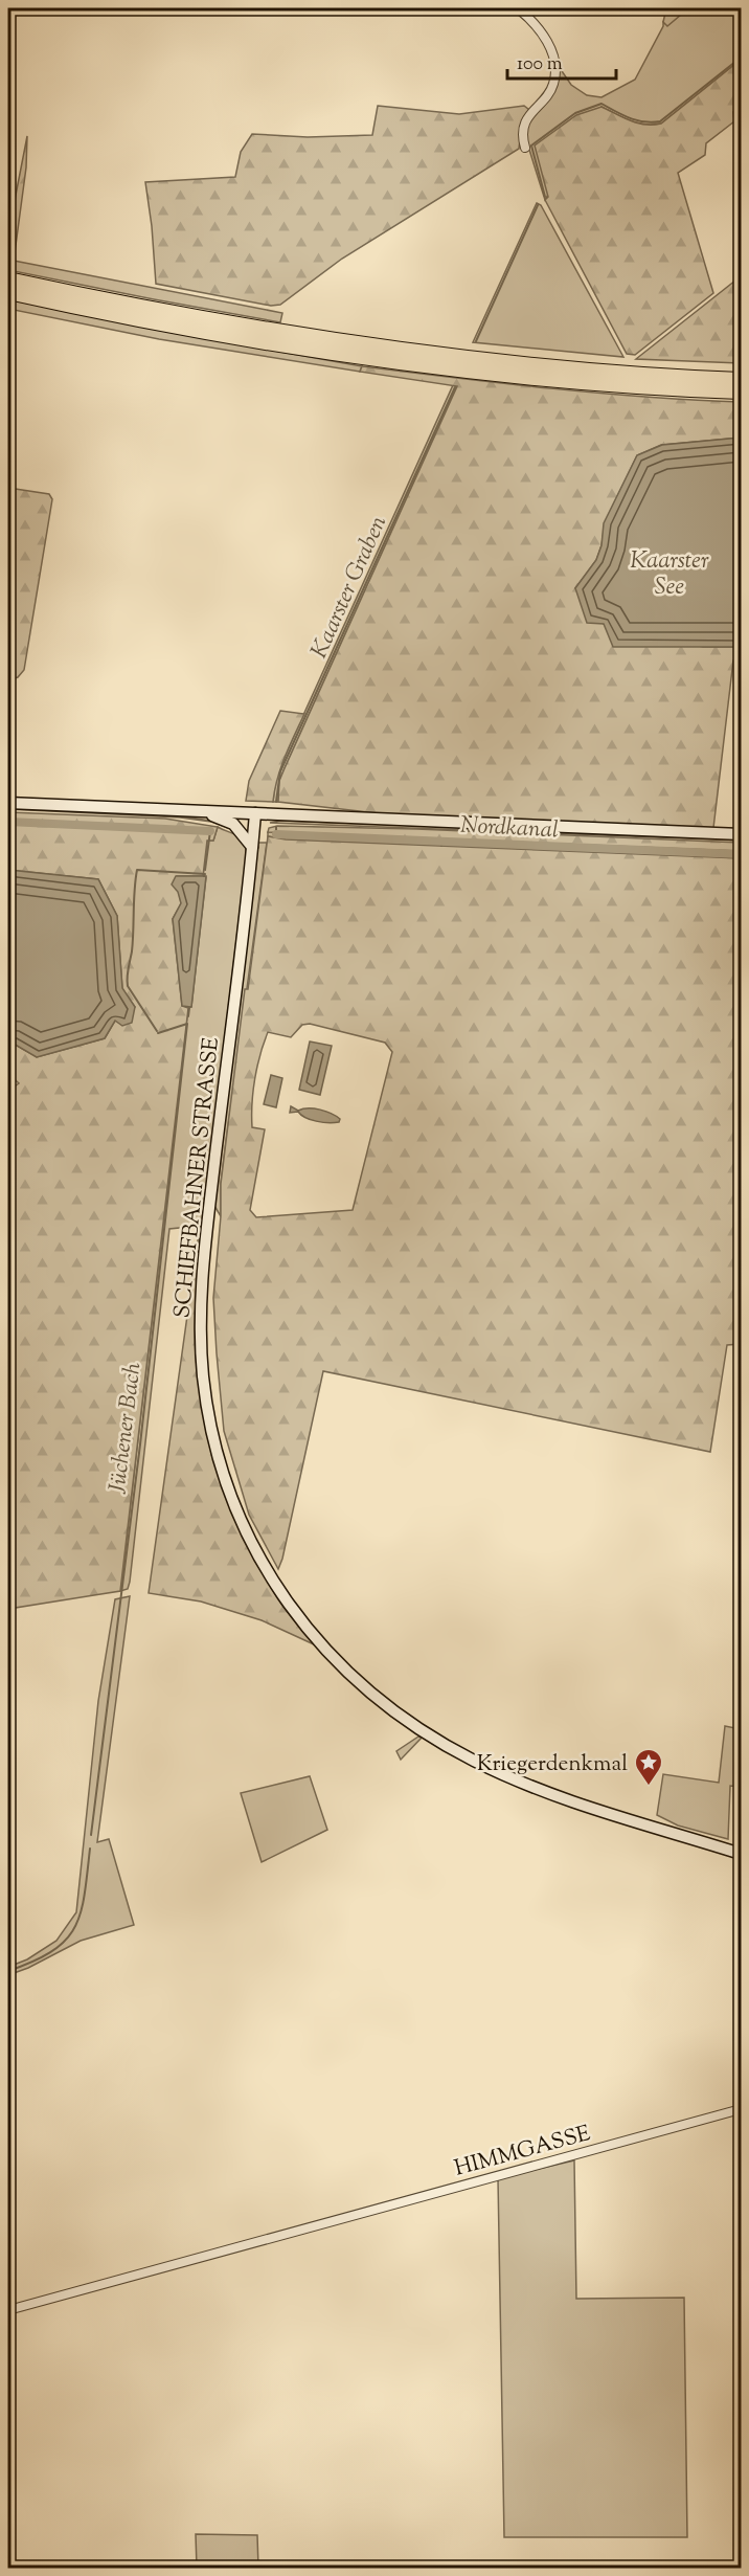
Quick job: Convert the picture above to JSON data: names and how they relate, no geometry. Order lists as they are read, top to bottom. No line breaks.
{"streets":{"street":["SCHIEFBAHNER STRASSE","HIMMGASSE"]},"water":["Kaarster See","Kaarster Graben","Nordkanal","Jüchener Bach"],"places":{"place":["Kriegerdenkmal"]},"scale_bar":"100 m"}
